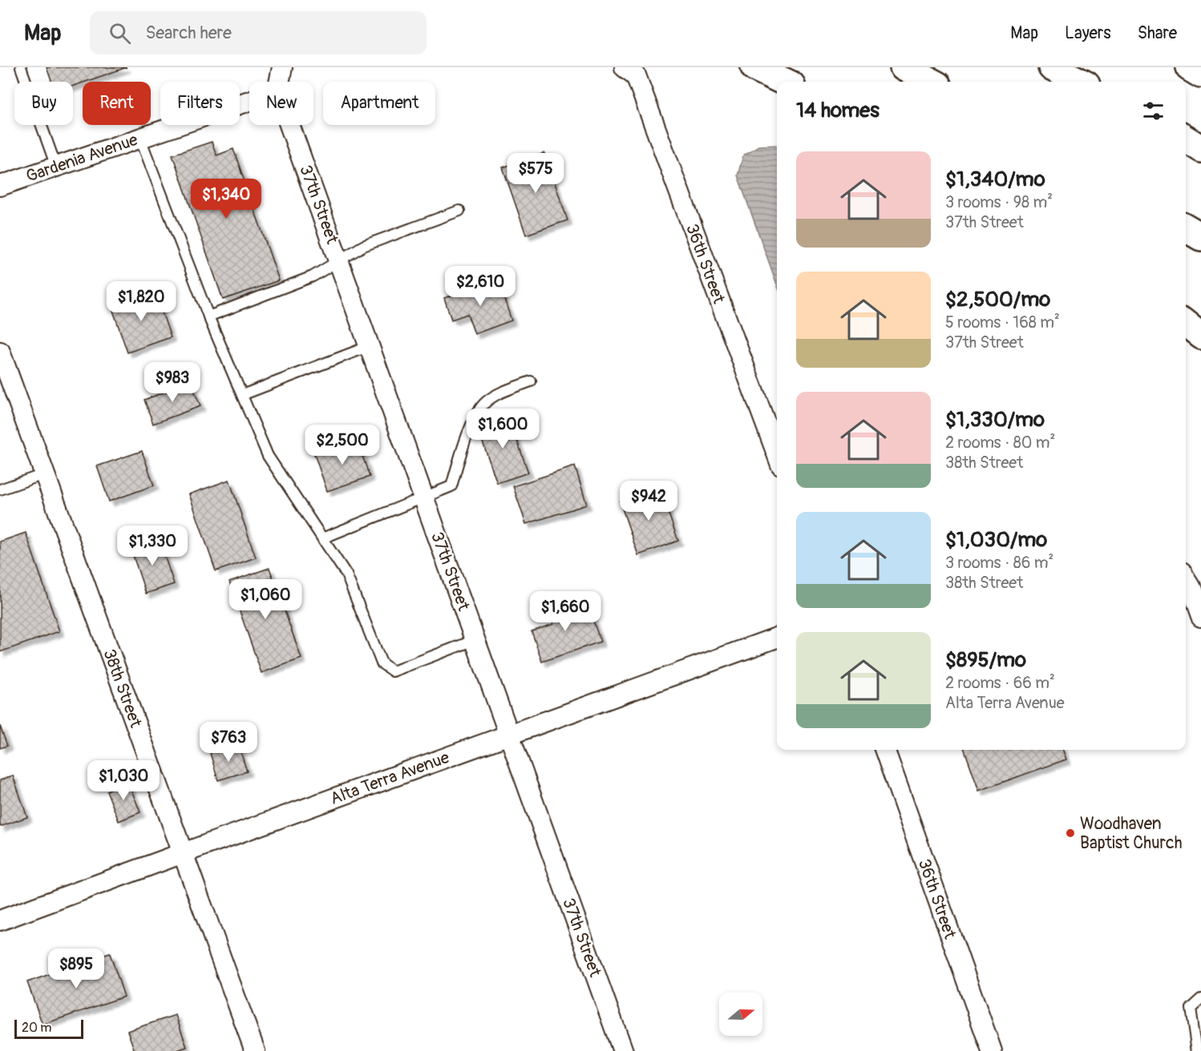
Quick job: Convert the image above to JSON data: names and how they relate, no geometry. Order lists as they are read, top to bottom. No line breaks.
{"streets":{"street":["Gardenia Avenue","37th Street","36th Street","38th Street","Alta Terra Avenue"]},"crossings":[["37th Street","Alta Terra Avenue"],["38th Street","Alta Terra Avenue"]],"places":["Woodhaven Baptist Church"],"scale_bar":"20 m","north":"right","page":{"header":"Map","search":"Search here","nav":["Map","Layers","Share"],"chip":["Buy","Rent","Filters","New","Apartment"],"heading":"14 homes","list":[{"name":"$1,340/mo","note":"3 rooms · 98 m² · 37th Street"},{"name":"$2,500/mo","note":"5 rooms · 168 m² · 37th Street"},{"name":"$1,330/mo","note":"2 rooms · 80 m² · 38th Street"},{"name":"$1,030/mo","note":"3 rooms · 86 m² · 38th Street"},{"name":"$895/mo","note":"2 rooms · 66 m² · Alta Terra Avenue"}],"price":["$575","$1,340","$2,610","$1,820","$983","$1,600","$2,500","$942","$1,330","$1,060","$1,660","$763","$1,030","$895"],"scale":"20 m"}}
